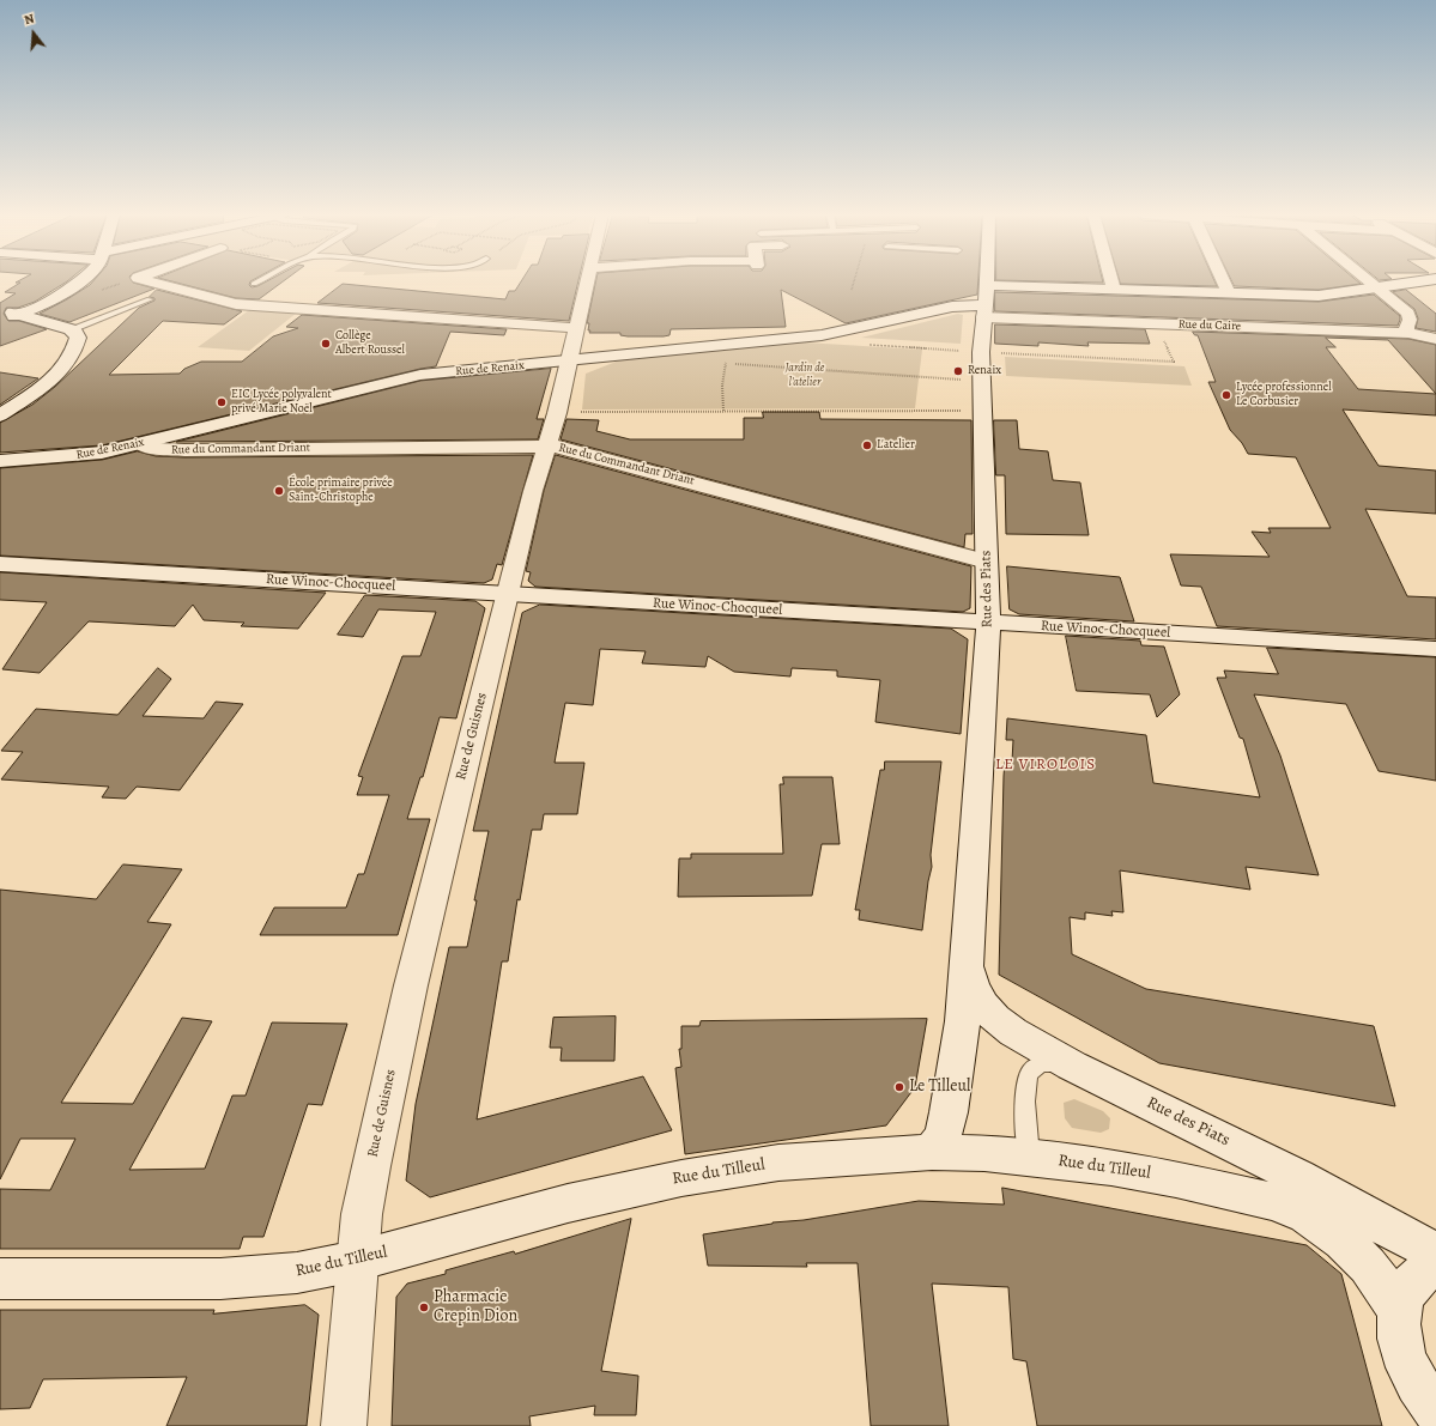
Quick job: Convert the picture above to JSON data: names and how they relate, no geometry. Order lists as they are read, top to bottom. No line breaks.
{"streets":{"street":["Rue du Caire","Rue de Renaix","Rue du Commandant Driant","Rue Winoc-Chocqueel","Rue des Piats","Rue de Guisnes","Rue du Tilleul"]},"crossings":[["Rue du Caire","Rue de Renaix"],["Rue du Caire","Rue des Piats"],["Rue de Renaix","Rue du Commandant Driant"],["Rue de Renaix","Rue des Piats"],["Rue de Renaix","Rue de Guisnes"],["Rue du Commandant Driant","Rue des Piats"],["Rue du Commandant Driant","Rue de Guisnes"],["Rue Winoc-Chocqueel","Rue des Piats"],["Rue Winoc-Chocqueel","Rue de Guisnes"],["Rue des Piats","Rue du Tilleul"],["Rue de Guisnes","Rue du Tilleul"]],"districts":["LE VIROLOIS"],"parks":["Jardin de l'atelier"],"places":["Collège Albert Roussel","Renaix","Lycée professionnel Le Corbusier","EIC Lycée polyvalent privé Marie Noël","L'atelier","École primaire privée Saint-Christophe","Le Tilleul","Pharmacie Crepin Dion"],"north":"top"}
